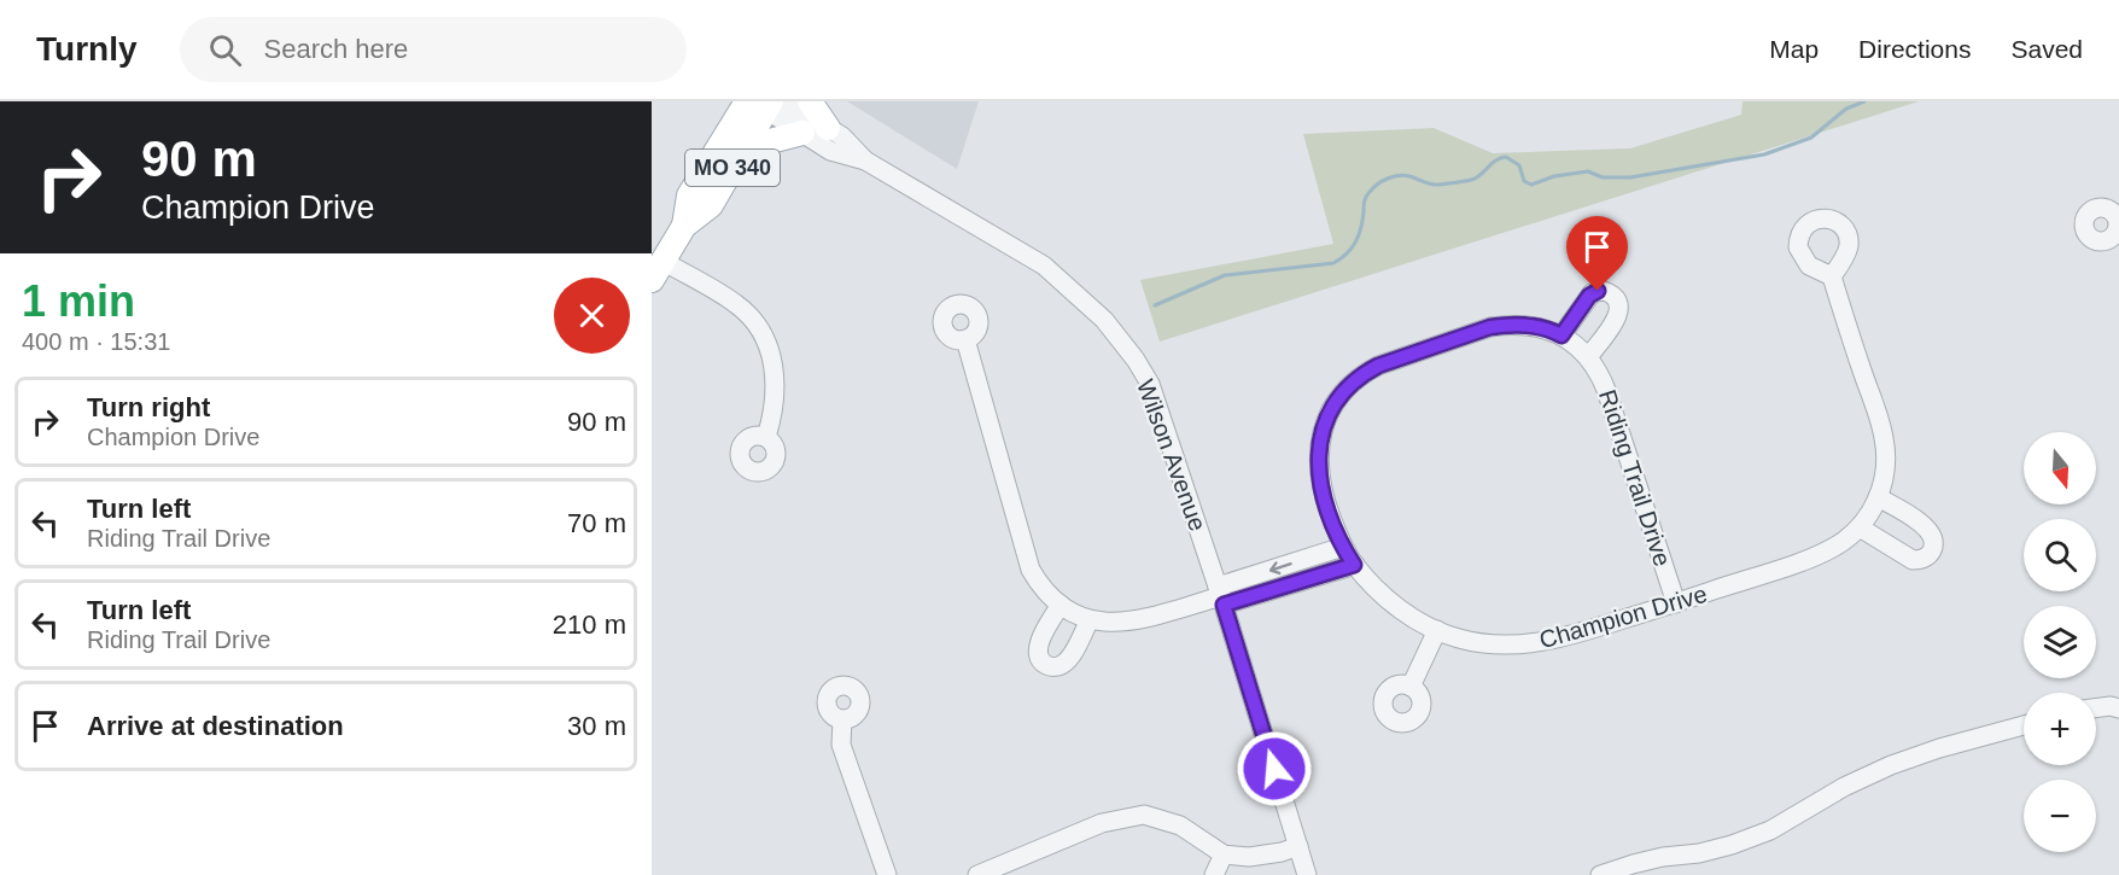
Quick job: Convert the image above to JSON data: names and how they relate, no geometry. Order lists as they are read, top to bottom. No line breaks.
{"streets":{"main road":["MO 340"],"street":["Wilson Avenue","Riding Trail Drive","Champion Drive"]},"crossings":[["MO 340","Wilson Avenue"],["Riding Trail Drive","Champion Drive"]],"north":"bottom","page":{"header":"Turnly","search":"Search here","nav":["Map","Directions","Saved"],"turn":["90 m","Champion Drive"],"heading":["1 min","400 m · 15:31"],"list":[{"name":"Turn right","note":"Champion Drive","value":"90 m"},{"name":"Turn left","note":"Riding Trail Drive","value":"70 m"},{"name":"Turn left","note":"Riding Trail Drive","value":"210 m"},{"name":"Arrive at destination","value":"30 m"}],"map_buttons":["+","−"]}}
